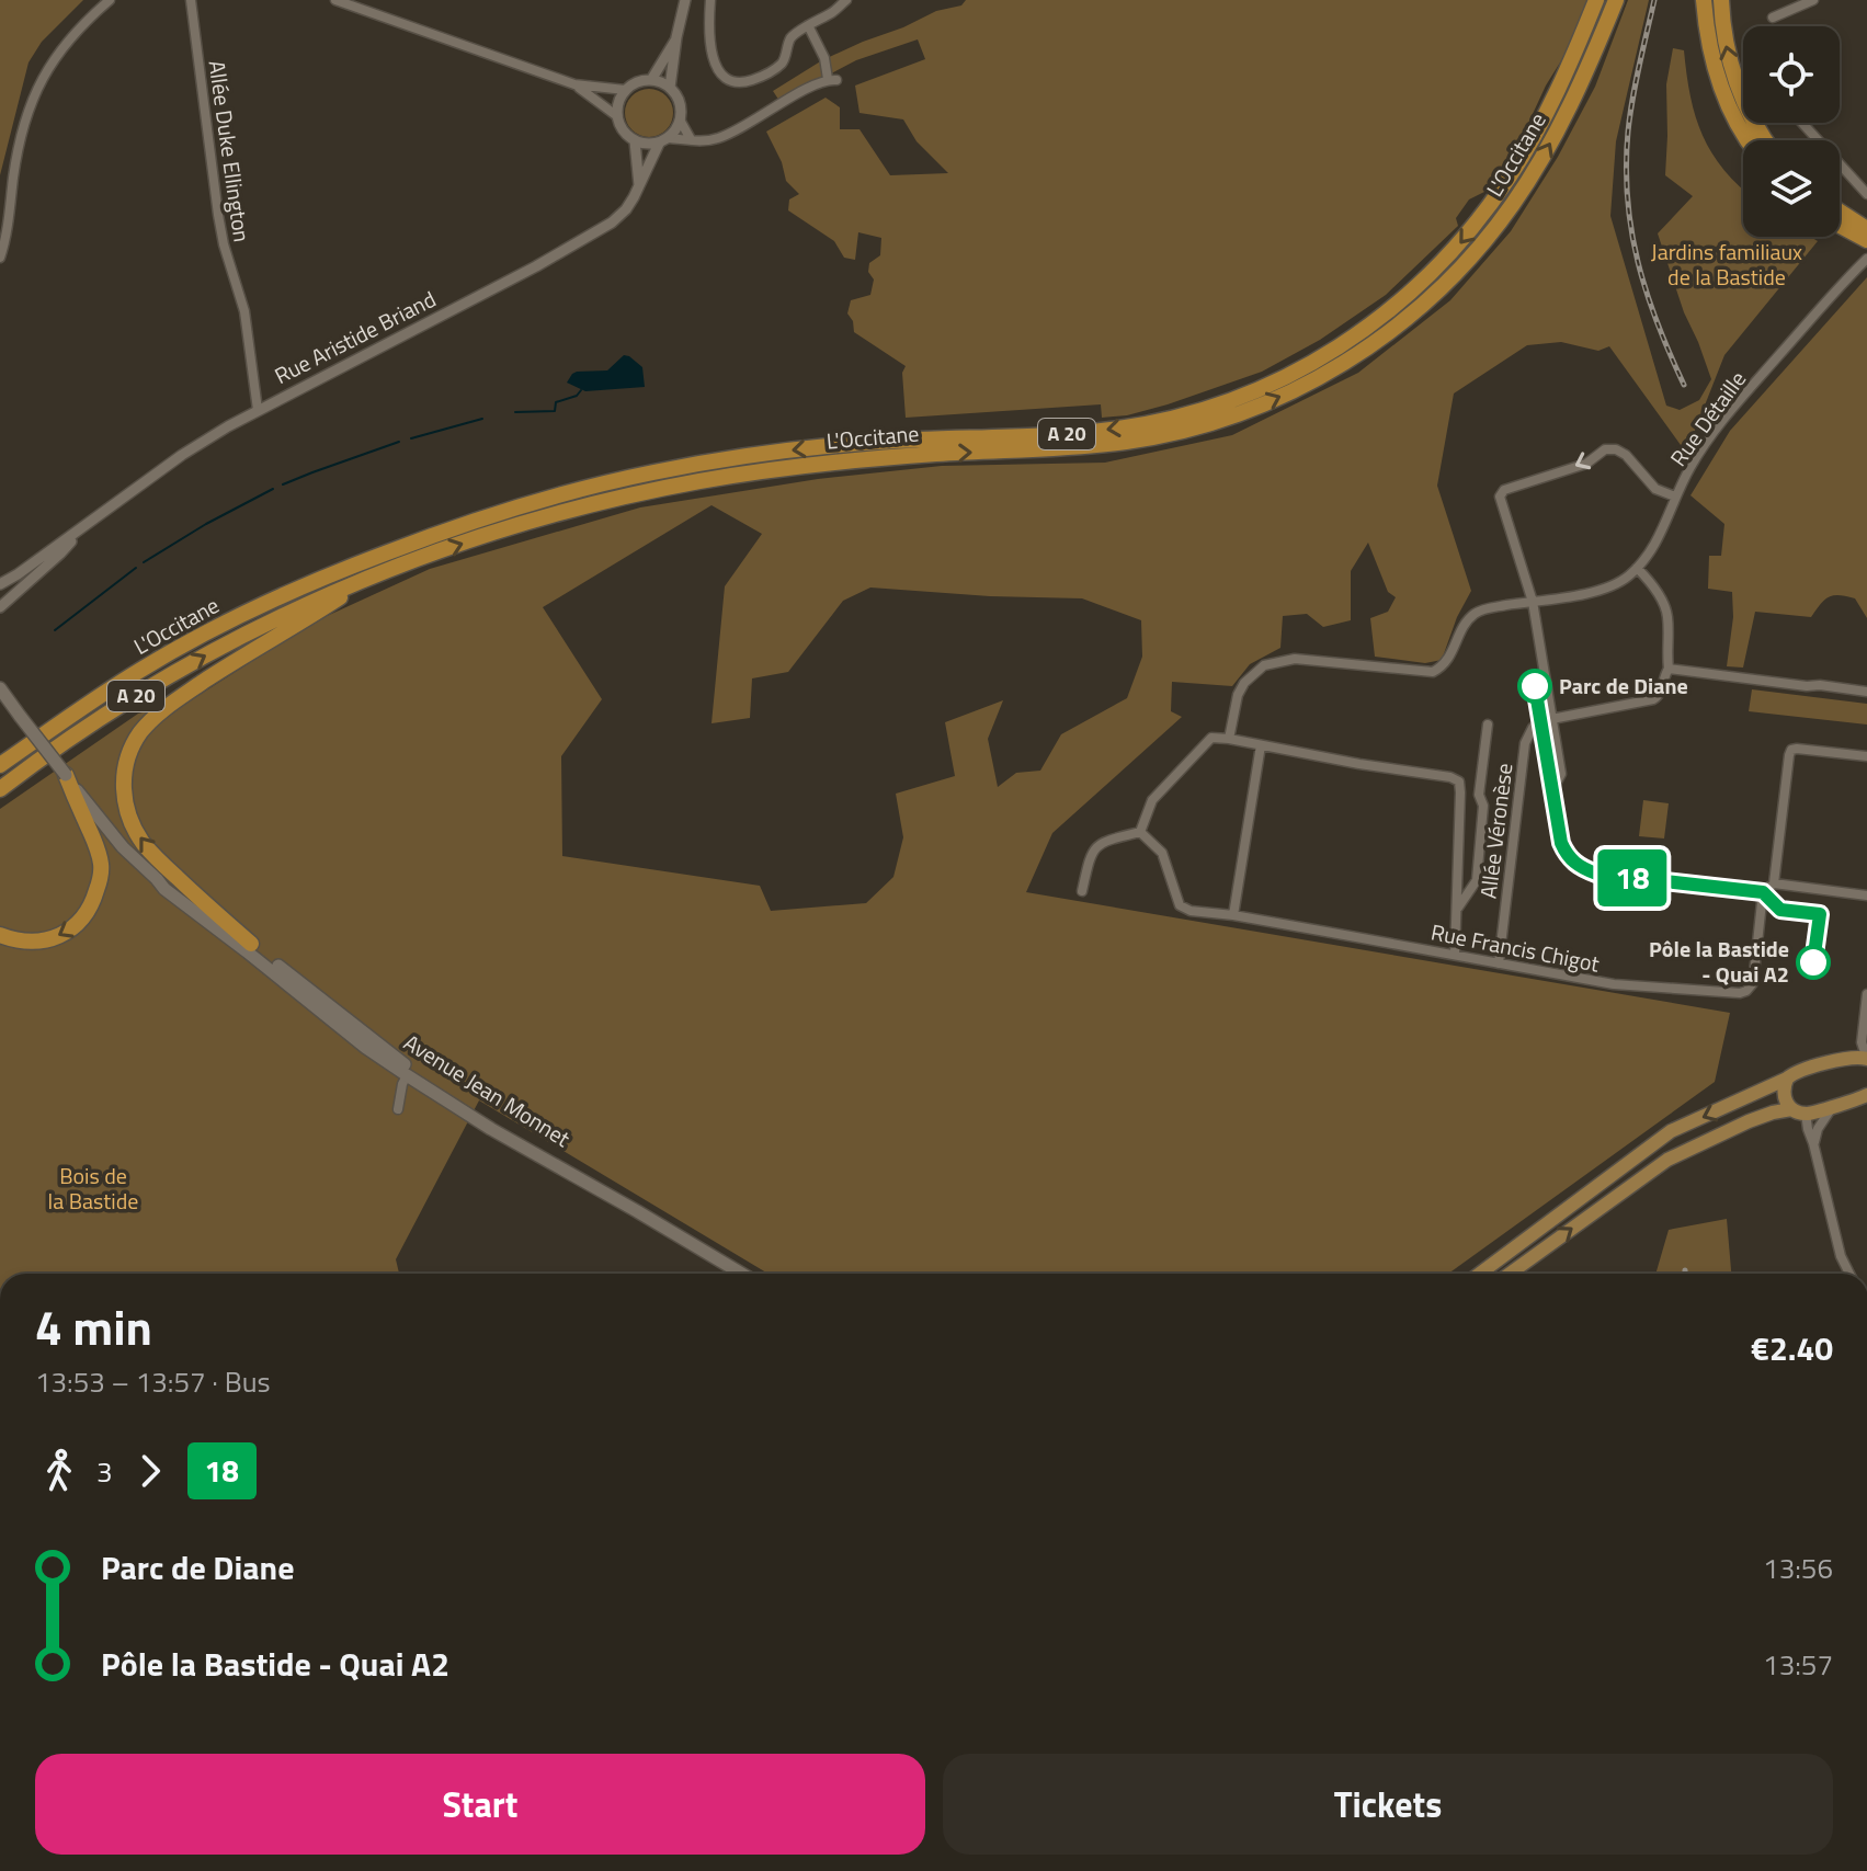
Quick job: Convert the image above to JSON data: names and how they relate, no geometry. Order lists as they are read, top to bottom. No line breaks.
{"streets":{"highway":["L'Occitane","A 20"],"main road":["Avenue Jean Monnet"],"street":["Allée Duke Ellington","Rue Aristide Briand","Rue Détaille","Allée Véronèse","Rue Francis Chigot"]},"crossings":[["Allée Duke Ellington","Rue Aristide Briand"],["Allée Véronèse","Rue Francis Chigot"]],"parks":["Jardins familiaux de la Bastide","Bois de la Bastide"],"places":["Parc de Diane","Pôle la Bastide - Quai A2"],"lines":["bus line 18"],"page":{"on_map":"18","heading":["4 min","13:53 – 13:57 · Bus","€2.40"],"legs":["3","18"],"list":[{"name":"Parc de Diane","value":"13:56"},{"name":"Pôle la Bastide - Quai A2","value":"13:57"}],"buttons":["Start","Tickets"]}}
